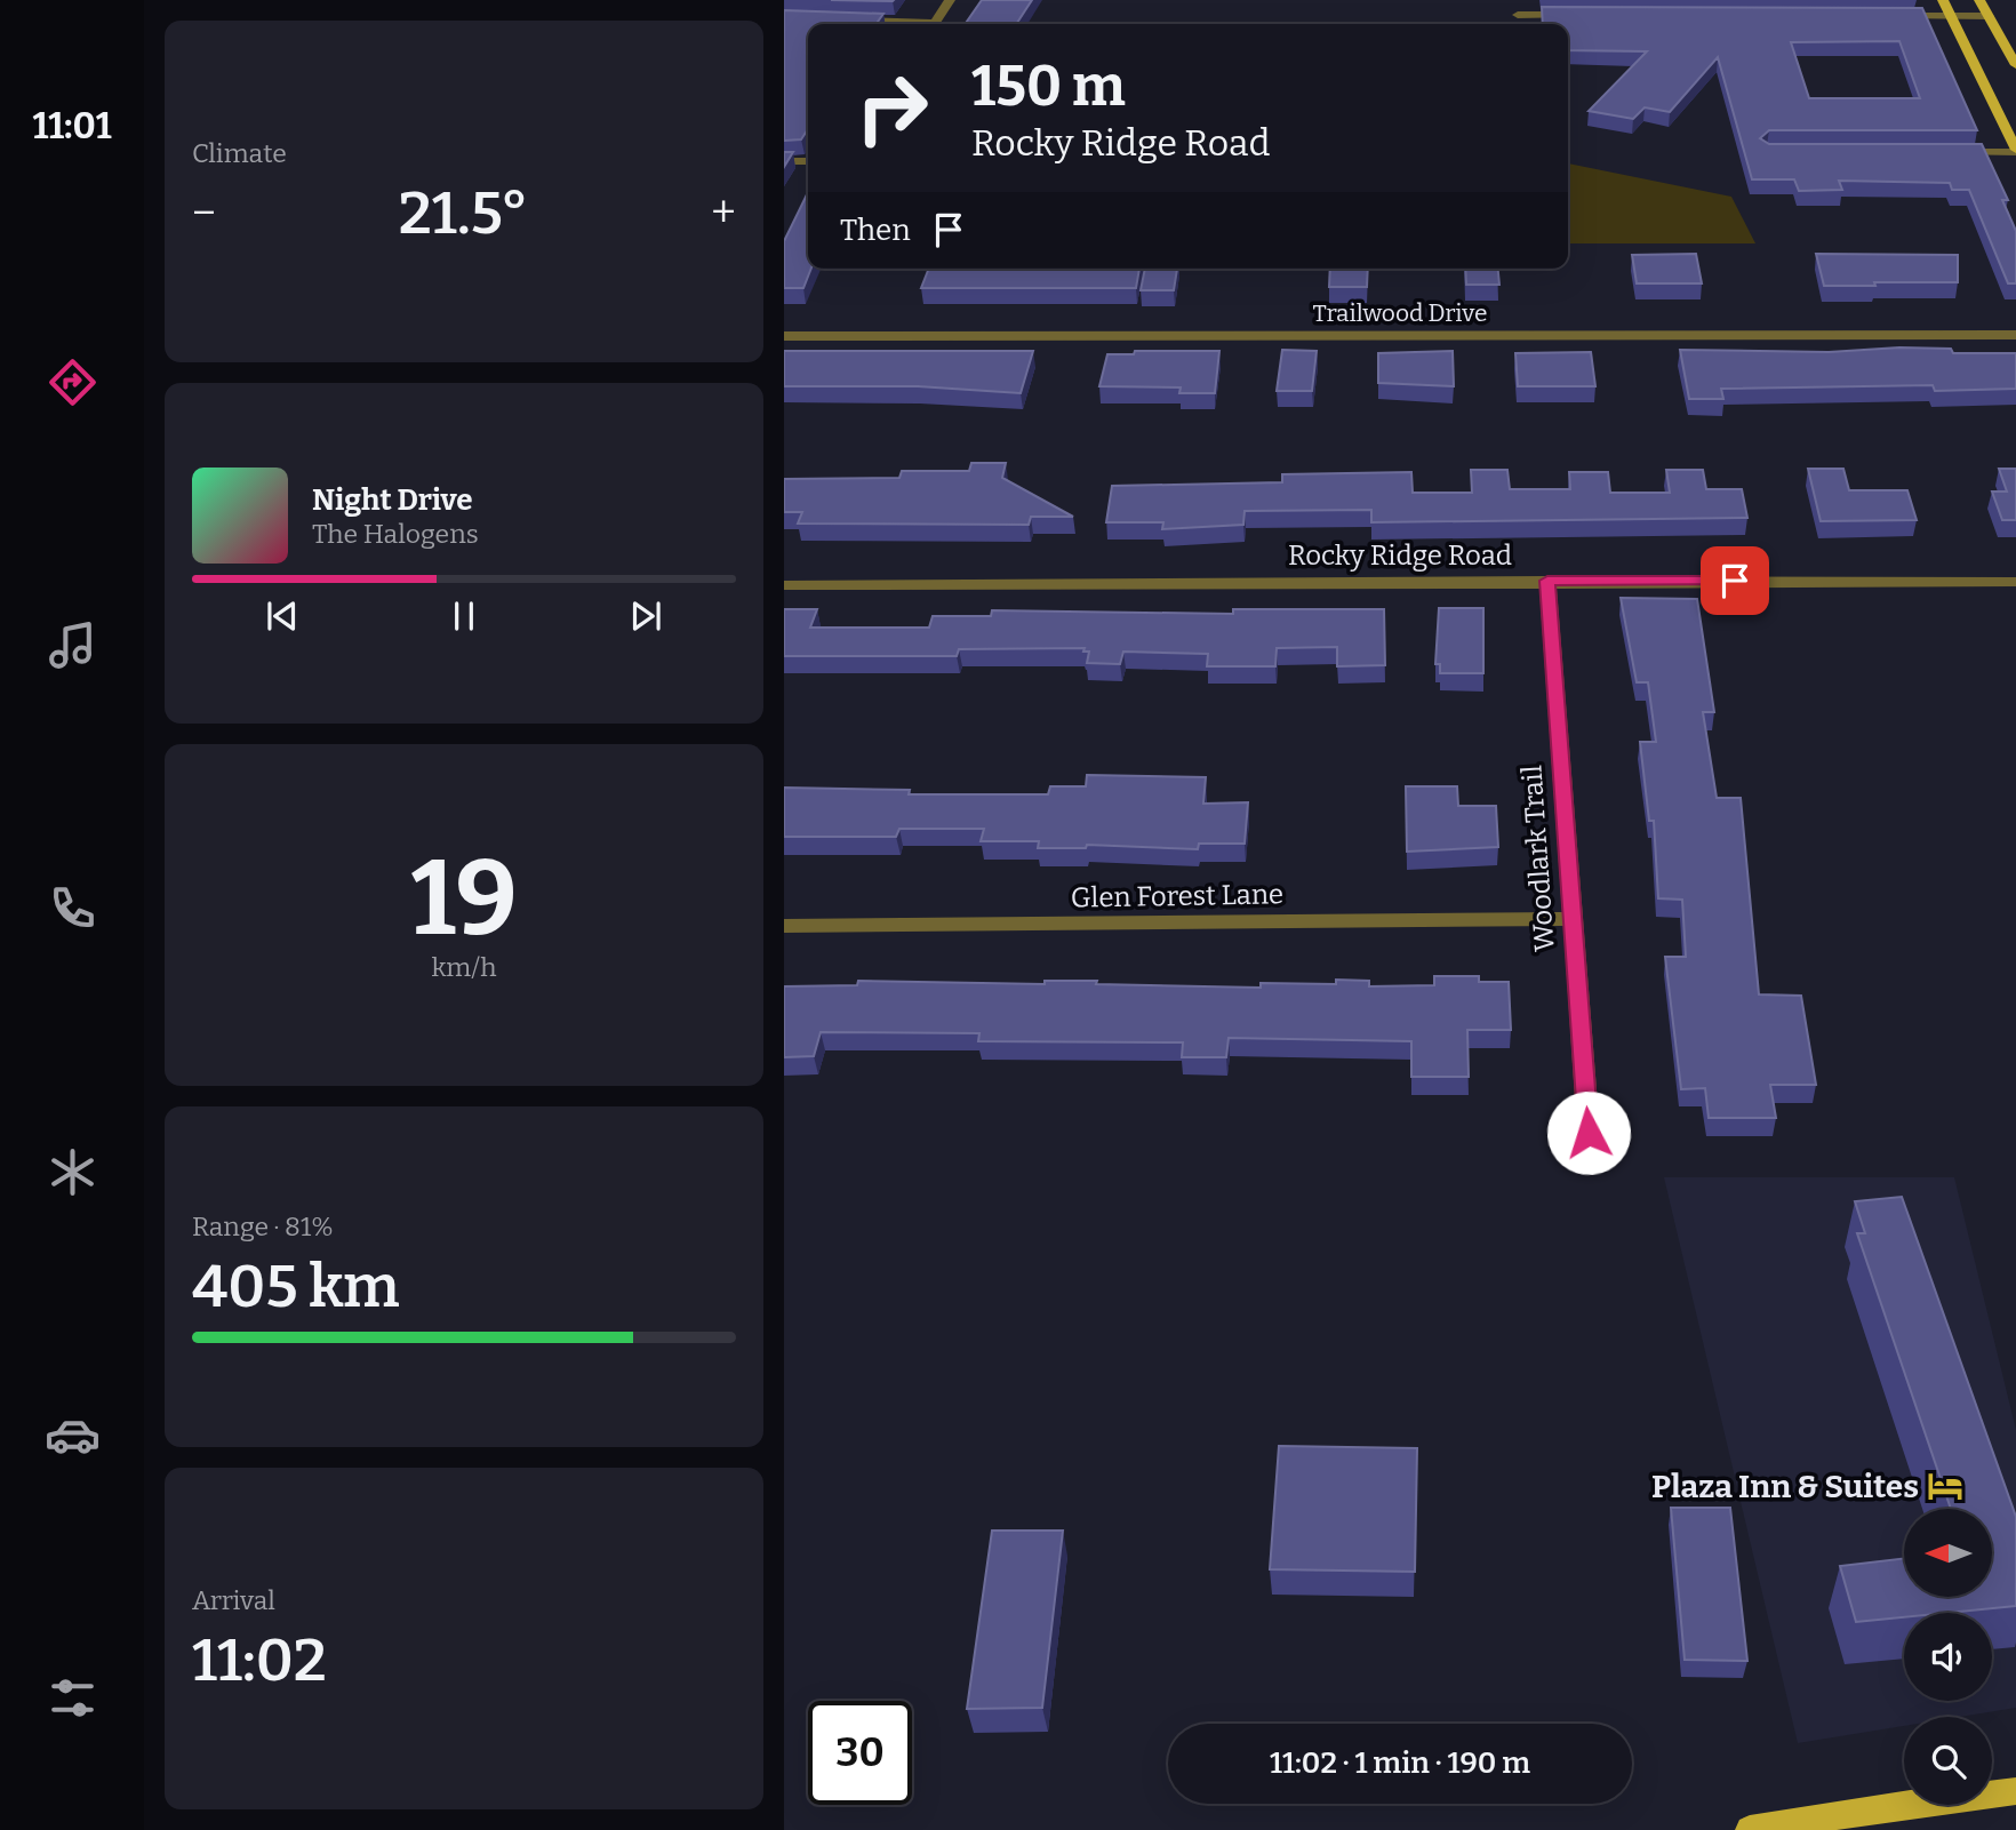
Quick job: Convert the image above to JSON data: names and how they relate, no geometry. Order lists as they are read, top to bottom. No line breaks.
{"streets":{"street":["Trailwood Drive","Rocky Ridge Road","Woodlark Trail","Glen Forest Lane"]},"crossings":[["Rocky Ridge Road","Woodlark Trail"],["Woodlark Trail","Glen Forest Lane"]],"places":{"hotel":["Plaza Inn & Suites"]},"north":"left","page":{"tabs":"11:01","tile":["Climate",["19","km/h"],["Range · 81%","405 km"],["Arrival","11:02"]],"turn":["150 m","Rocky Ridge Road"],"heat":["−","21.5°","+"],"then":"Then","song":["Night Drive","The Halogens"],"limit":"30","trip":"11:02 · 1 min · 190 m"}}
